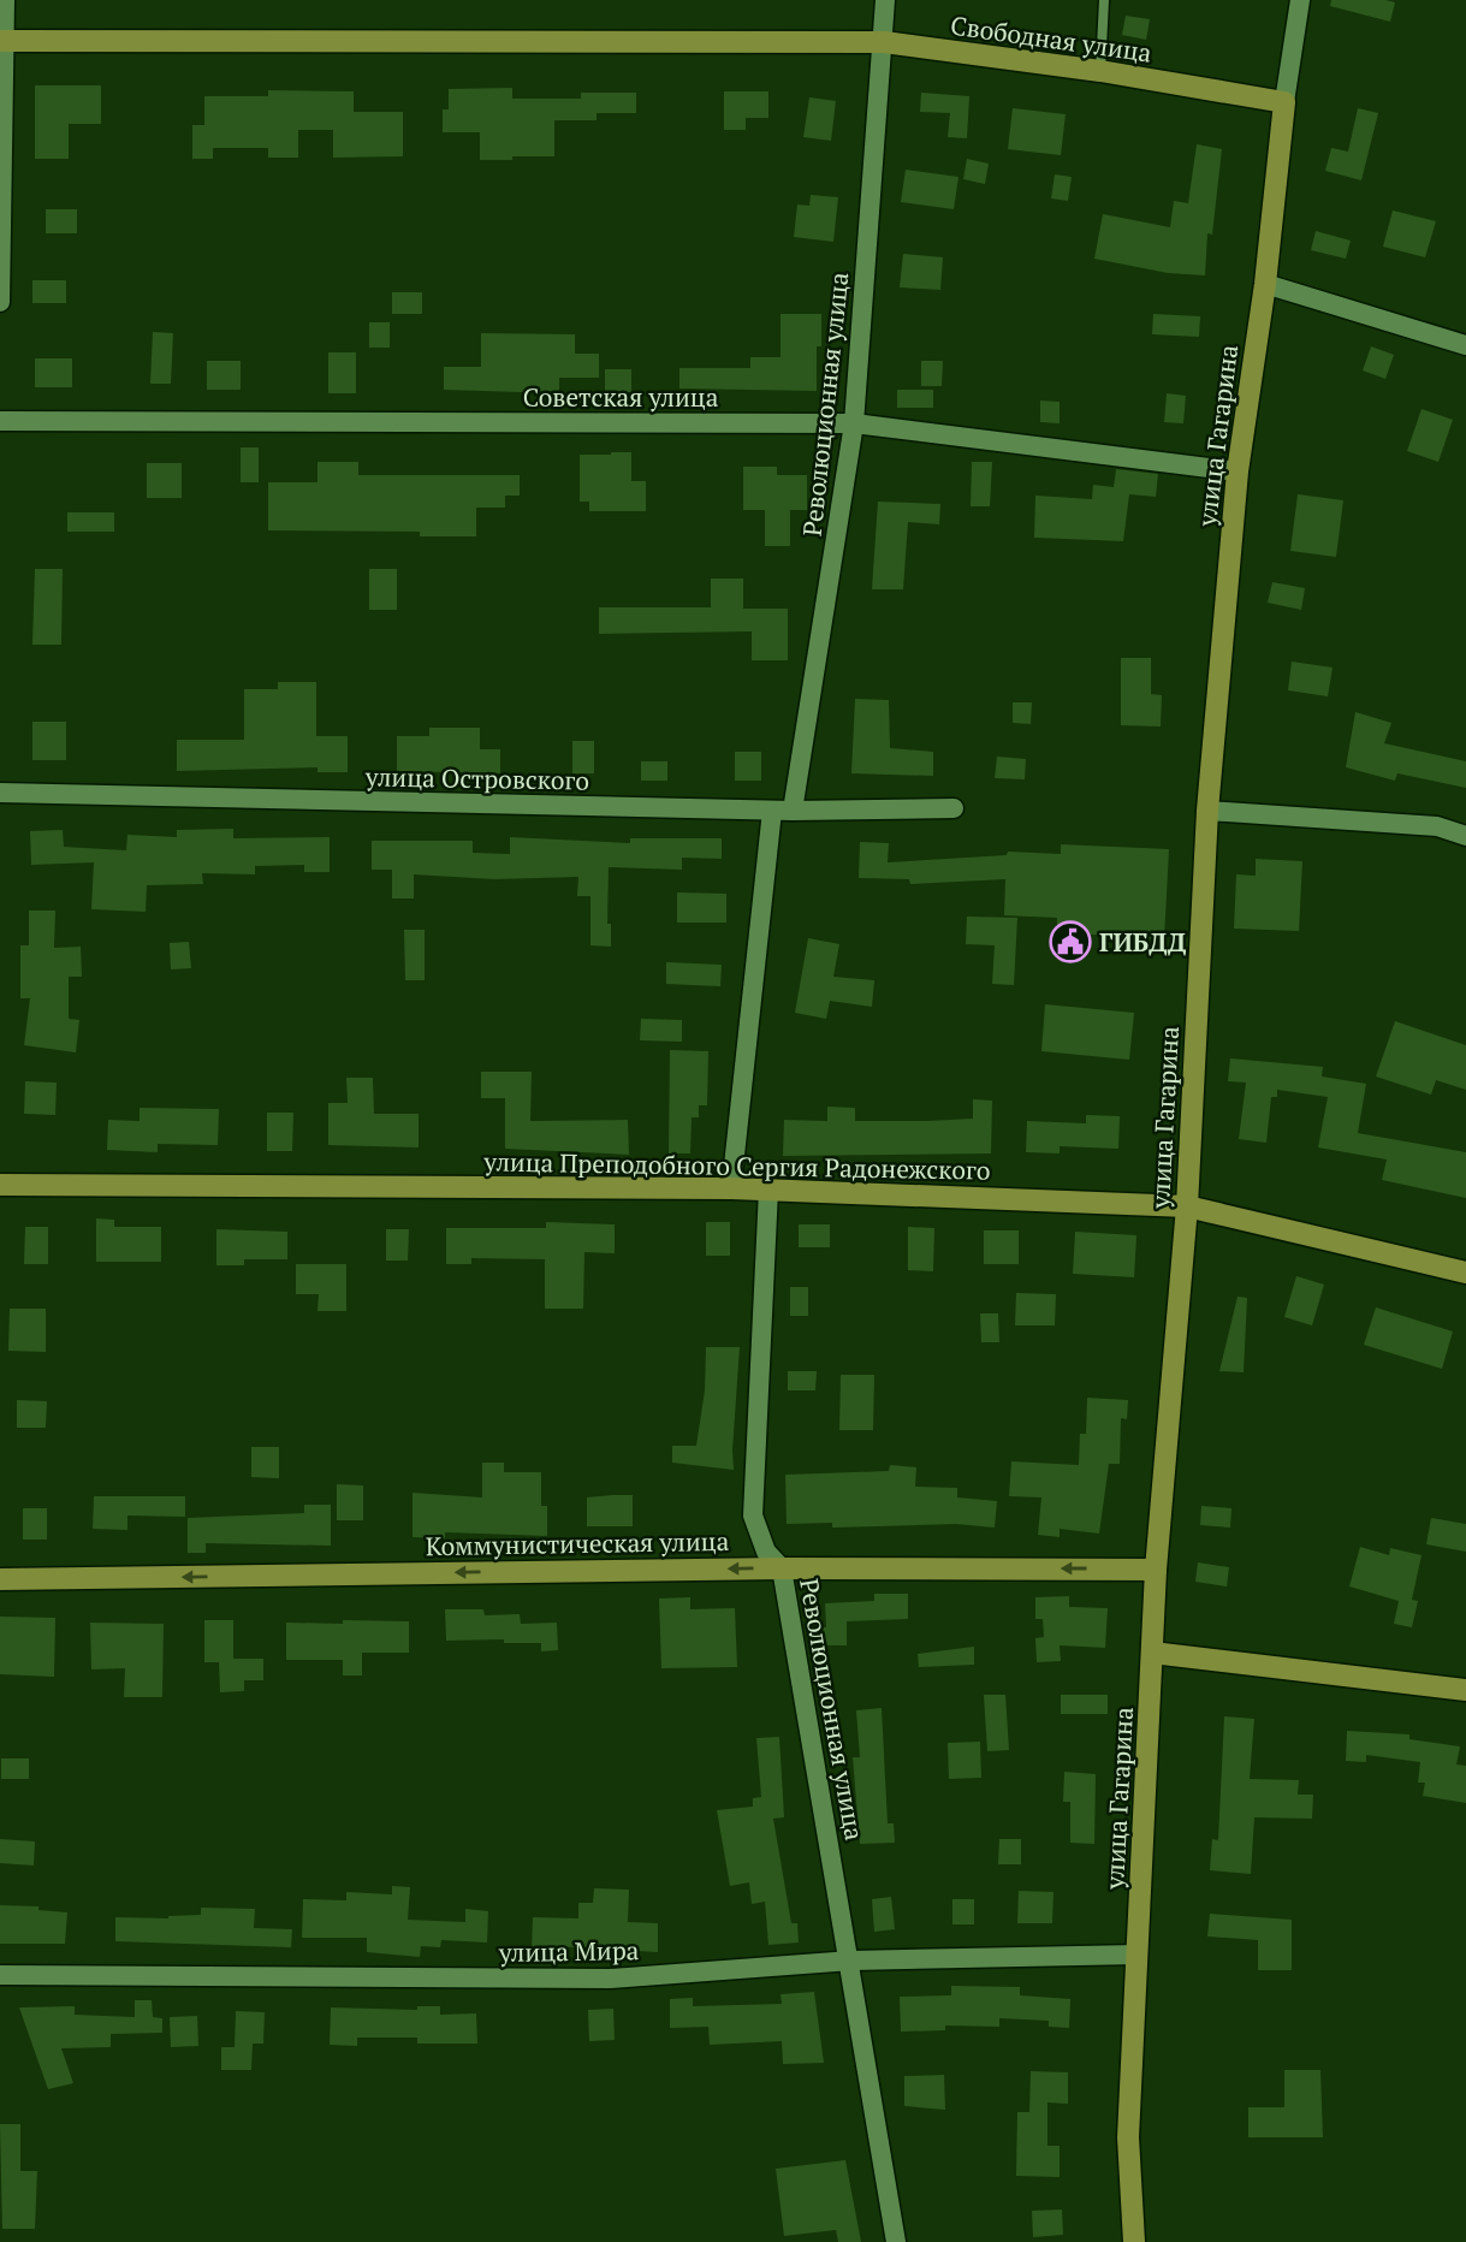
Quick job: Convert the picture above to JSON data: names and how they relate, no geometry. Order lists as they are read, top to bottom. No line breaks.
{"streets":{"street":["Свободная улица","Советская улица","Революционная улица","улица Гагарина","улица Островского","улица Преподобного Сергия Радонежского","Коммунистическая улица","улица Мира"]},"crossings":[["Свободная улица","Революционная улица"],["Свободная улица","улица Гагарина"],["Советская улица","Революционная улица"],["Советская улица","улица Гагарина"],["Революционная улица","улица Островского"],["Революционная улица","улица Преподобного Сергия Радонежского"],["Революционная улица","Коммунистическая улица"],["Революционная улица","улица Мира"],["улица Гагарина","улица Преподобного Сергия Радонежского"],["улица Гагарина","Коммунистическая улица"],["улица Гагарина","улица Мира"]],"one_way":["Коммунистическая улица"],"places":{"public building":["ГИБДД"]}}
